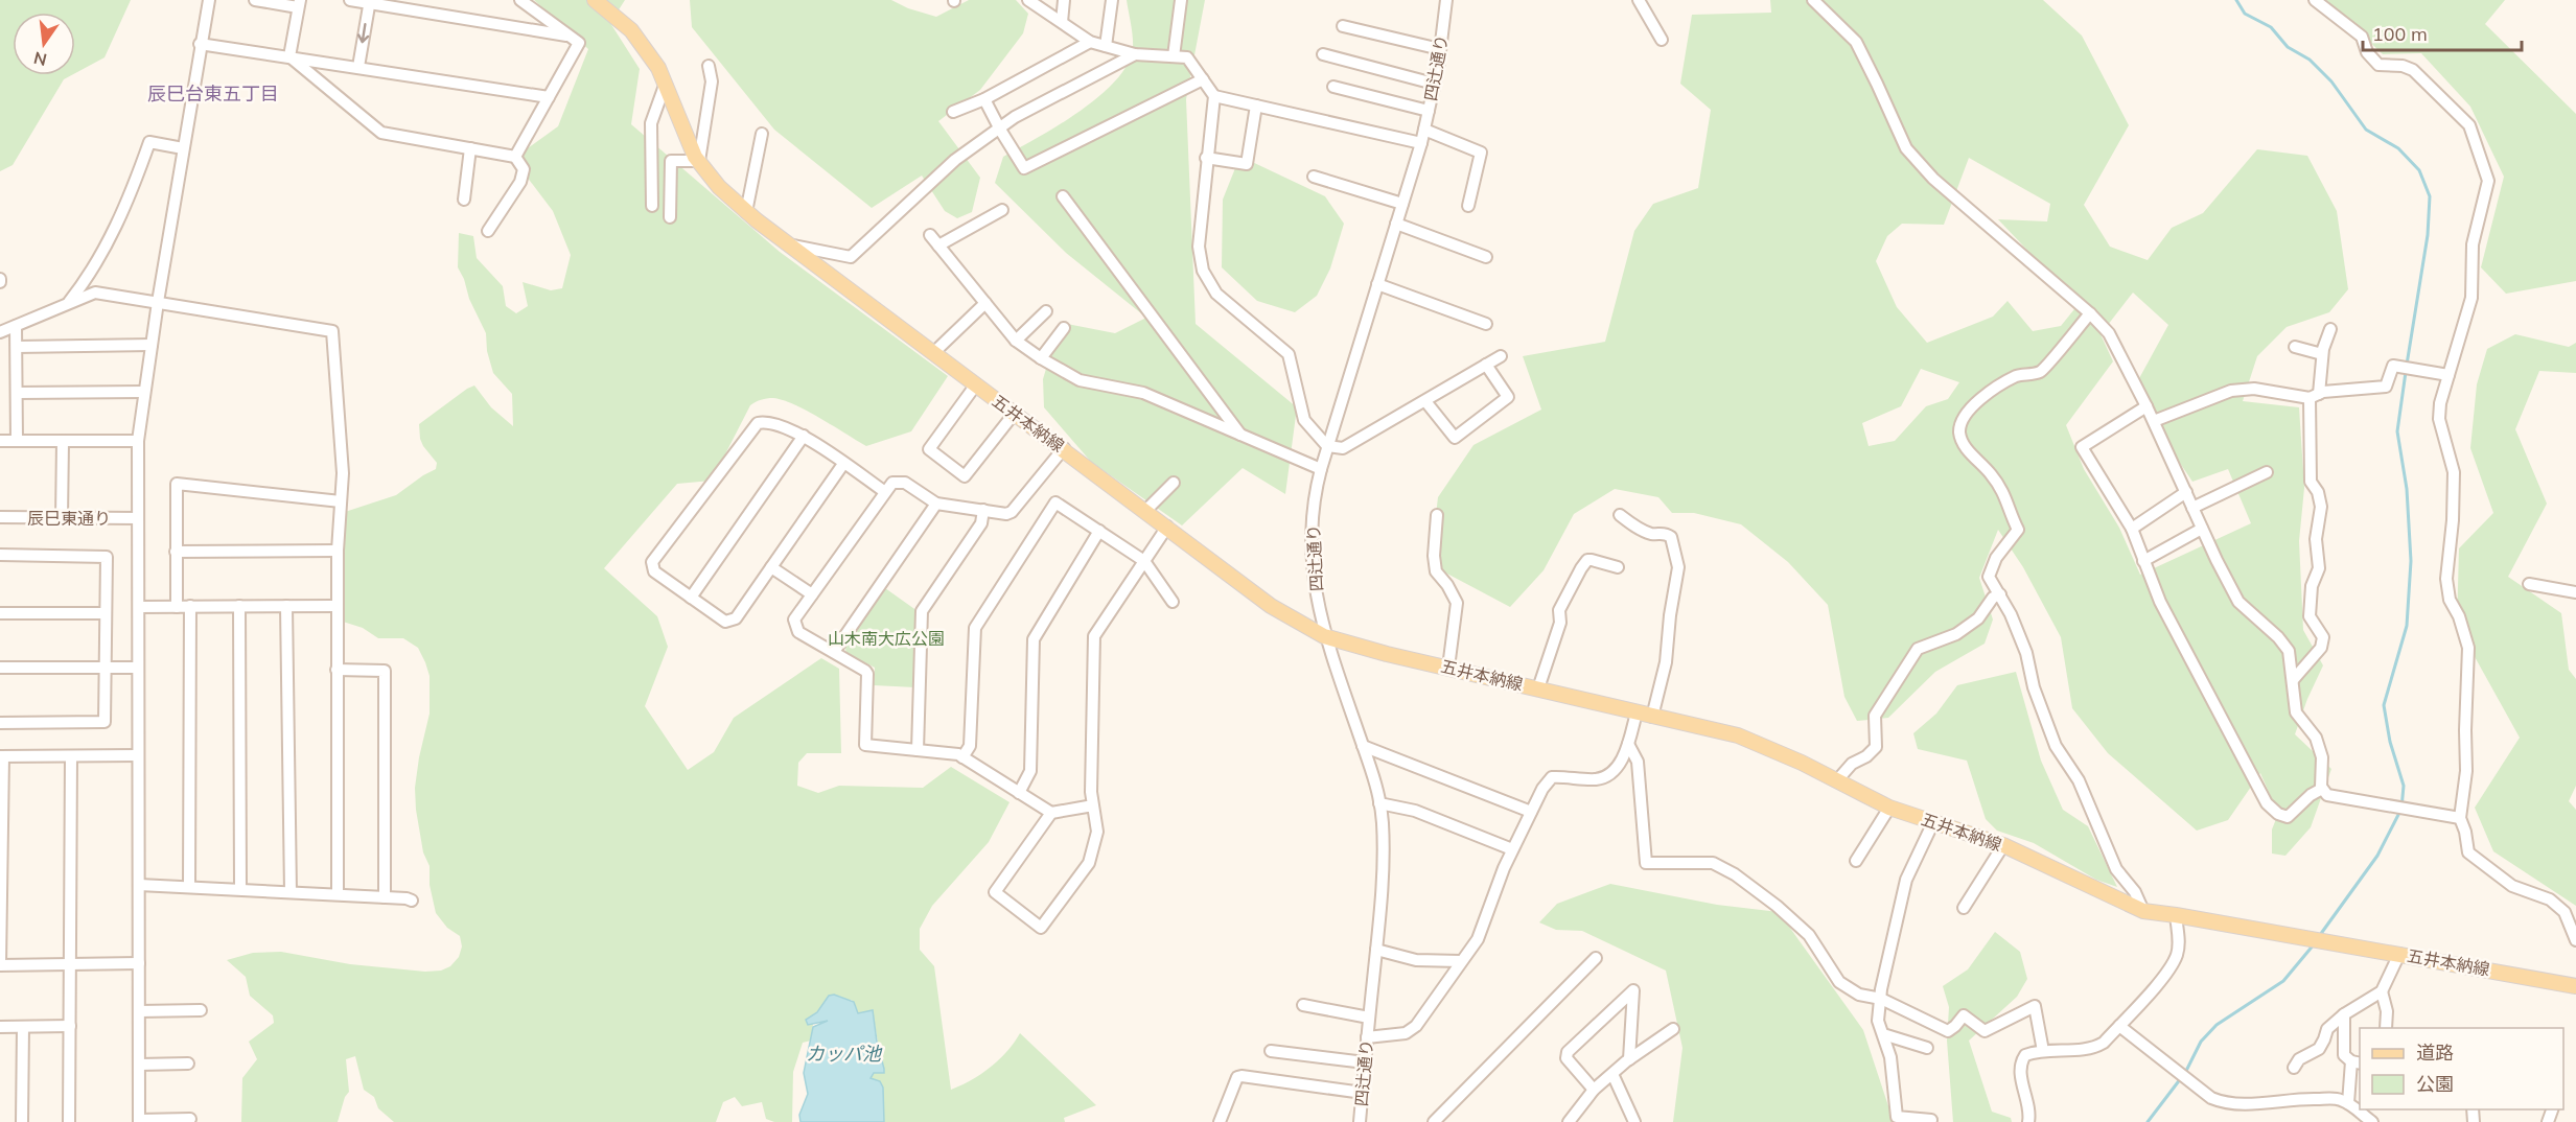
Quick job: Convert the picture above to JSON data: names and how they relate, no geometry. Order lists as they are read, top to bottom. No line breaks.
{"streets":{"main road":["五井本納線"],"street":["四辻通り","辰巳東通り"]},"crossings":[["四辻通り","五井本納線"]],"districts":["辰巳台東五丁目"],"water":["カッパ池"],"parks":["山木南大広公園"],"legend":["道路","公園"],"scale_bar":"100 m","north":"bottom"}
